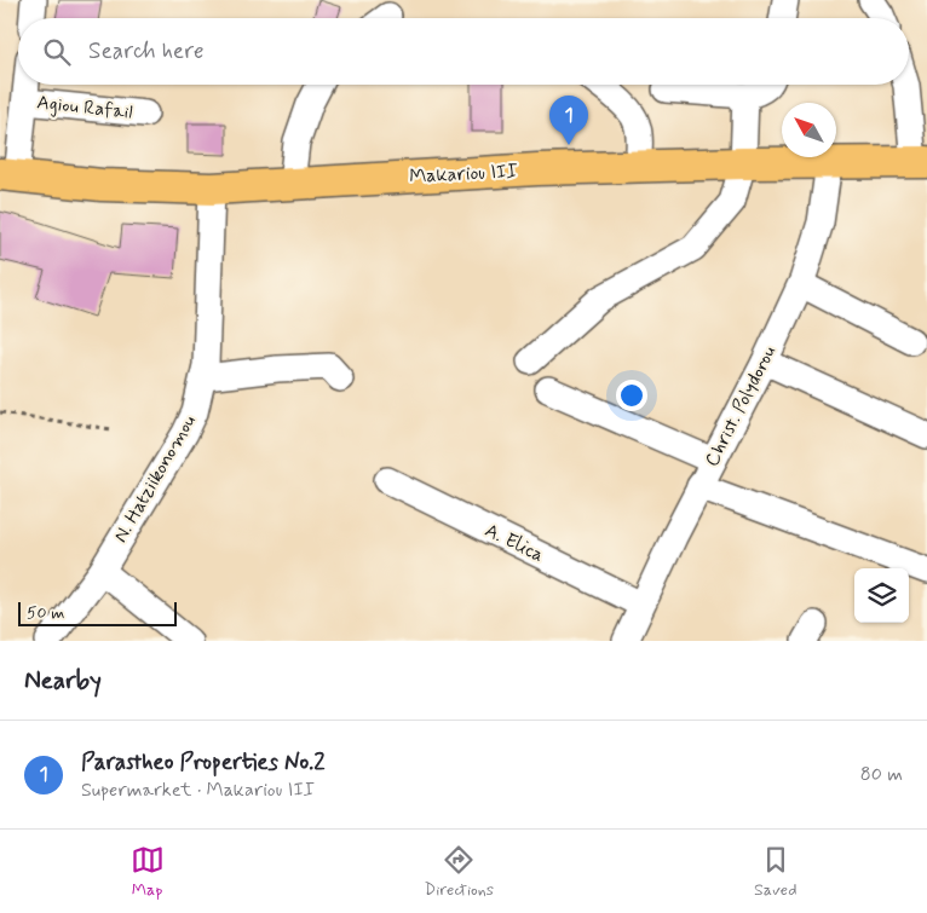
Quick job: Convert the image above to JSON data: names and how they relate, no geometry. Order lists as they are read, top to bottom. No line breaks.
{"streets":{"main road":["Makariou III"],"street":["Agiou Rafail","Christ. Polydorou","N. Hatziikonomou","A. Elica"]},"crossings":[["Agiou Rafail","Makariou III"],["Makariou III","Christ. Polydorou"],["Makariou III","N. Hatziikonomou"],["Christ. Polydorou","A. Elica"]],"scale_bar":"50 m","north":"top left","page":{"search":"Search here","pins":"1","scale":"50 m","heading":"Nearby","list":[{"mark":"1","name":"Parastheo Properties No.2","note":"Supermarket · Makariou III","value":"80 m"}],"nav":["Map","Directions","Saved"]}}
